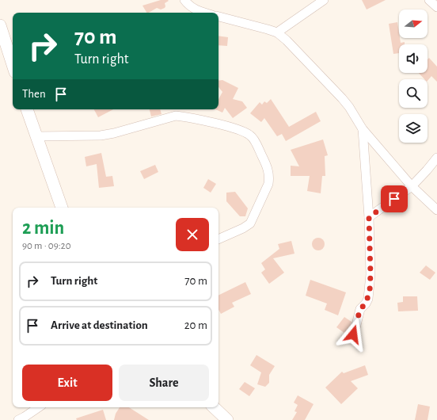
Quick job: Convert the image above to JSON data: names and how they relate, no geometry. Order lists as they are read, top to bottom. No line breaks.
{"north":"right","page":{"turn":["70 m","Turn right"],"then":"Then","heading":["2 min","90 m · 09:20"],"list":[{"name":"Turn right","value":"70 m"},{"name":"Arrive at destination","value":"20 m"}],"buttons":["Exit","Share"]}}
